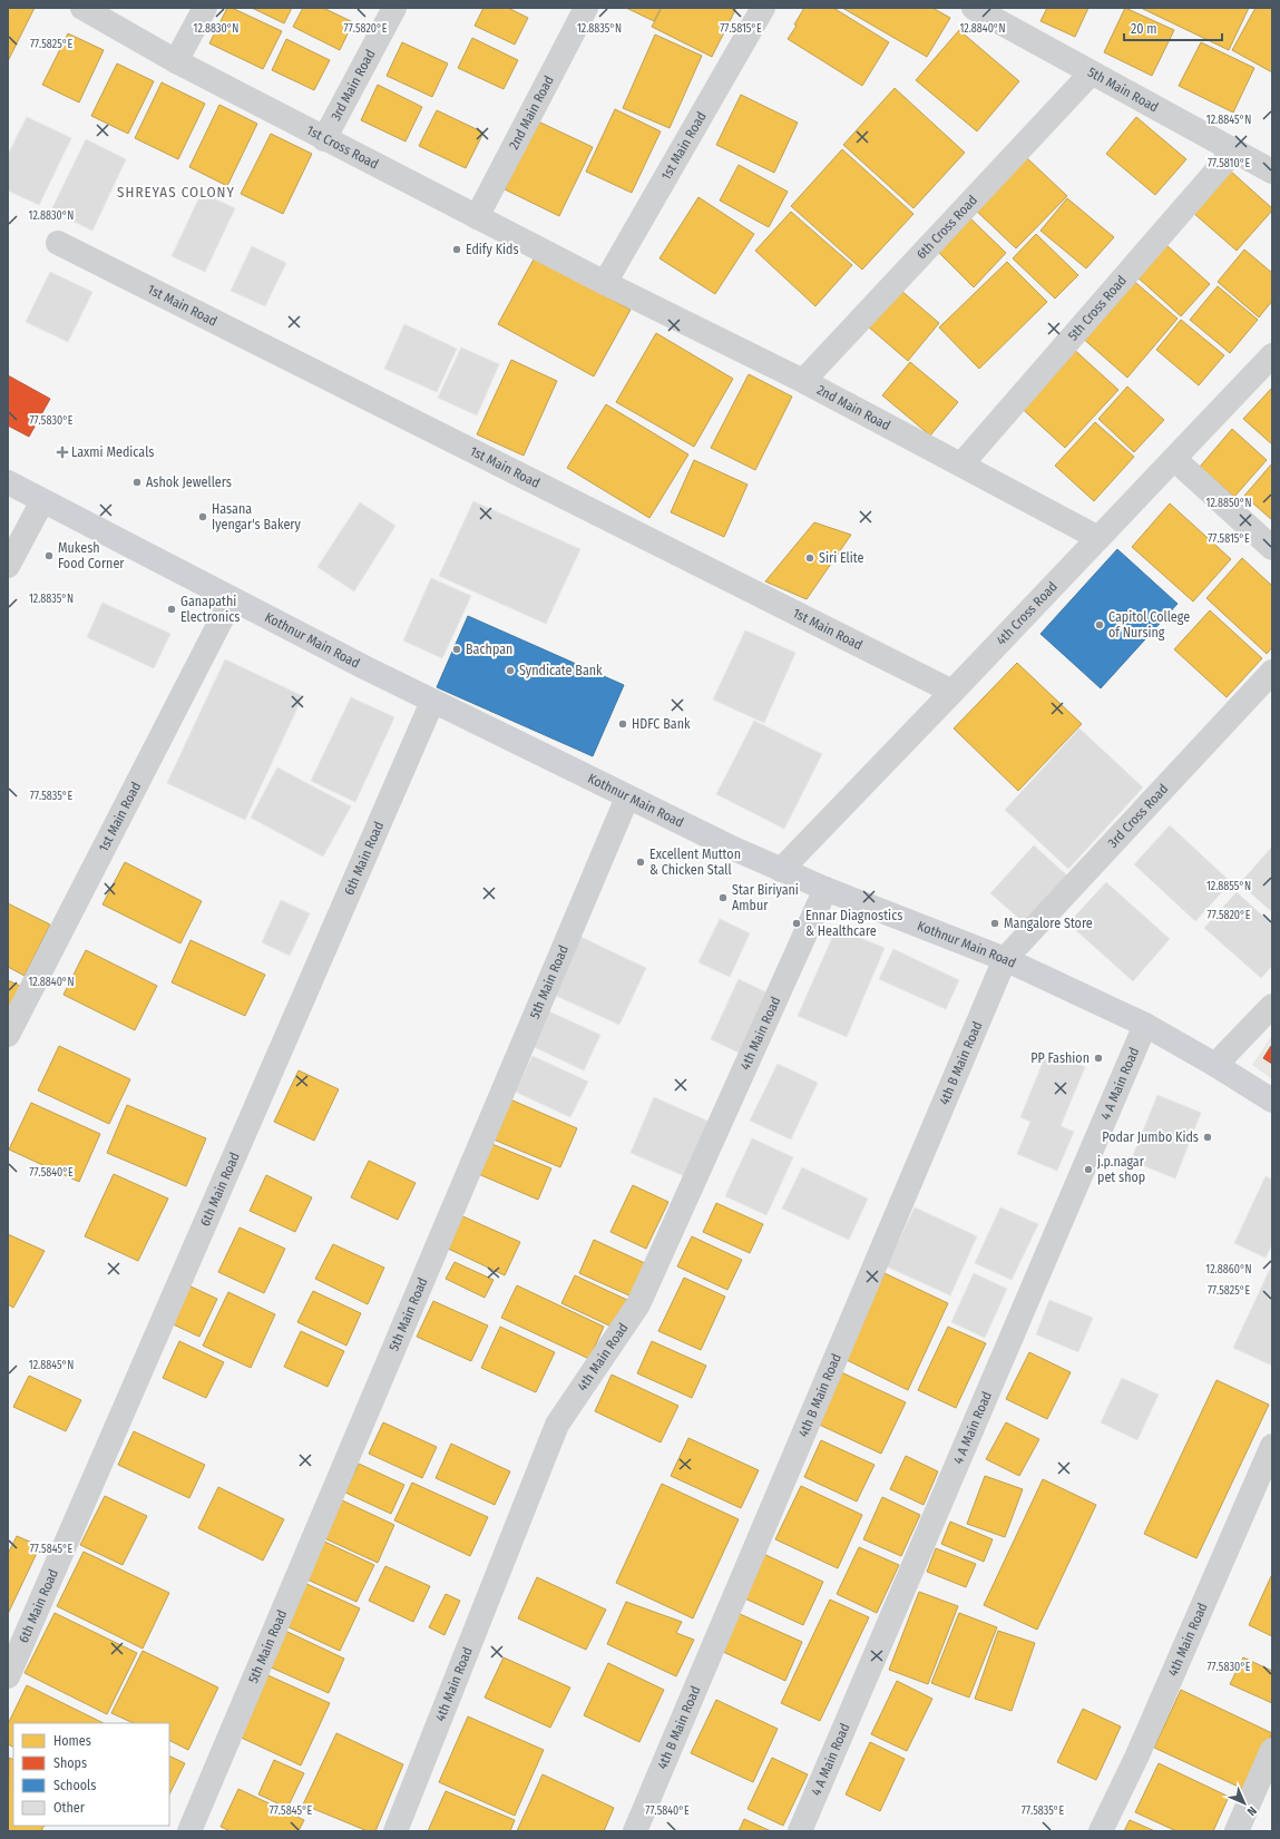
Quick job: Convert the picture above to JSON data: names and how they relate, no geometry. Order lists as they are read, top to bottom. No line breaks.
{"streets":{"main road":["Kothnur Main Road"],"street":["3rd Main Road","5th Main Road","2nd Main Road","1st Main Road","1st Cross Road","6th Cross Road","5th Cross Road","4th Cross Road","3rd Cross Road","6th Main Road","4th Main Road","4th B Main Road","4 A Main Road"]},"crossings":[["3rd Main Road","1st Cross Road"],["5th Main Road","6th Cross Road"],["5th Main Road","5th Cross Road"],["5th Main Road","Kothnur Main Road"],["2nd Main Road","1st Main Road"],["2nd Main Road","1st Cross Road"],["2nd Main Road","6th Cross Road"],["2nd Main Road","5th Cross Road"],["2nd Main Road","4th Cross Road"],["1st Main Road","1st Cross Road"],["1st Main Road","4th Cross Road"],["1st Main Road","Kothnur Main Road"],["4th Cross Road","Kothnur Main Road"],["Kothnur Main Road","3rd Cross Road"],["Kothnur Main Road","6th Main Road"],["Kothnur Main Road","4th Main Road"],["Kothnur Main Road","4th B Main Road"],["Kothnur Main Road","4 A Main Road"],["3rd Cross Road","4th B Main Road"]],"districts":["SHREYAS COLONY"],"places":{"other":["Edify Kids","Ashok Jewellers","Hasana Iyengar's Bakery","Mukesh Food Corner","Siri Elite","Ganapathi Electronics","Capitol College of Nursing","Bachpan","Syndicate Bank","HDFC Bank","Excellent Mutton & Chicken Stall","Star Biriyani Ambur","Ennar Diagnostics & Healthcare","Mangalore Store","PP Fashion","Podar Jumbo Kids","j.p.nagar pet shop"],"health":["Laxmi Medicals"]},"legend":["Homes","Shops","Schools","Other"],"scale_bar":"20 m","north":"bottom right","coordinates":["12.8830°N","77.5820°E","12.8835°N","77.5815°E","12.8840°N","77.5825°E","12.8845°N","77.5810°E","77.5830°E","12.8850°N","77.5835°E","12.8855°N","77.5840°E","12.8860°N","77.5845°E"]}
